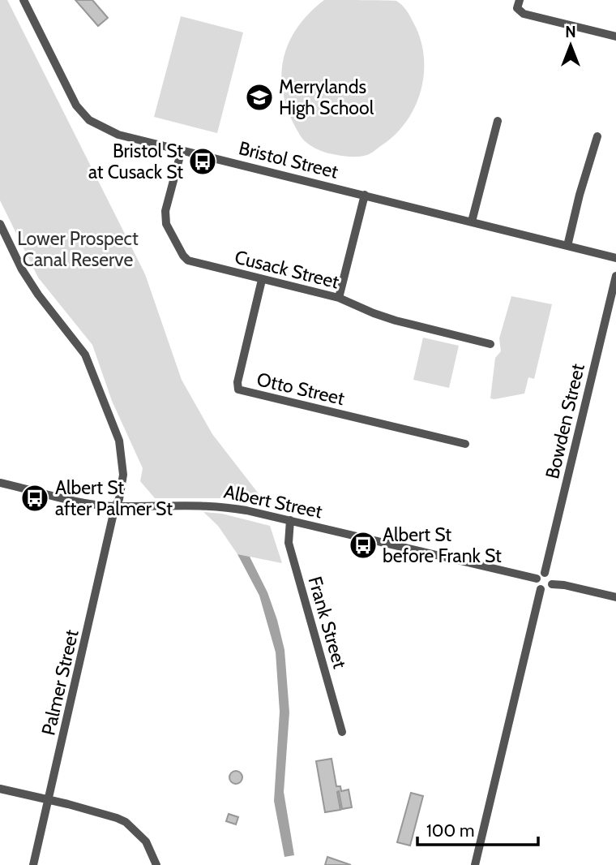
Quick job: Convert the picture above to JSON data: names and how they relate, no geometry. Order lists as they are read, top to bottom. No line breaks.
{"streets":{"street":["Bristol Street","Cusack Street","Otto Street","Bowden Street","Albert Street","Frank Street","Palmer Street"]},"crossings":[["Bristol Street","Cusack Street"],["Cusack Street","Otto Street"],["Bowden Street","Albert Street"],["Albert Street","Frank Street"],["Albert Street","Palmer Street"]],"parks":["Lower Prospect Canal Reserve"],"places":{"school or university":["Merrylands High School"],"bus stop":["Bristol St at Cusack St","Albert St after Palmer St","Albert St before Frank St"]},"scale_bar":"100 m","north":"top"}
